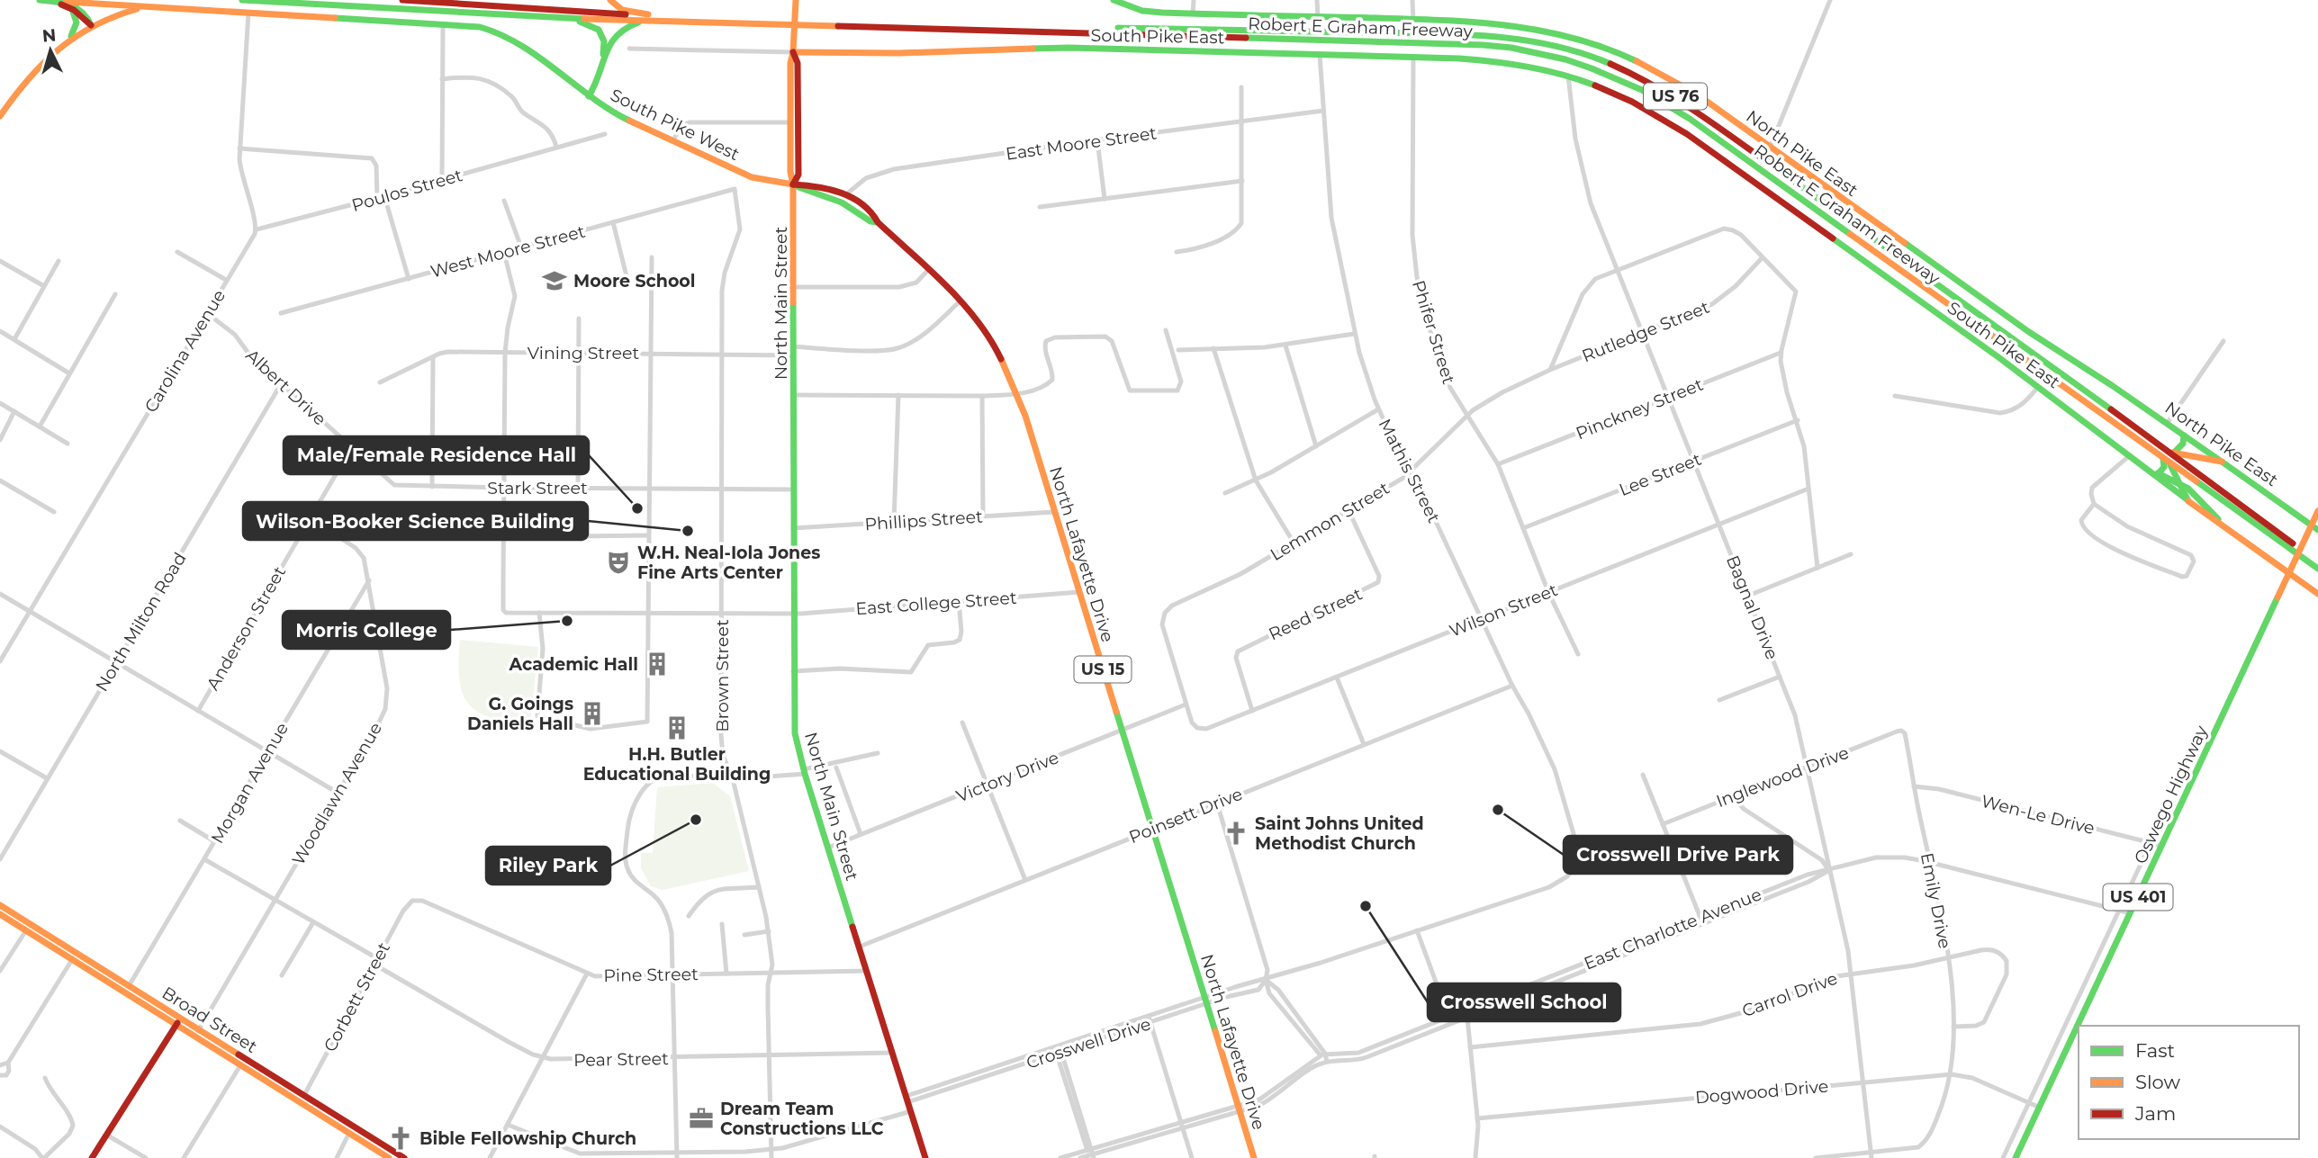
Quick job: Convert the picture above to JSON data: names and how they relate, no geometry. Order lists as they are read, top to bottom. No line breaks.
{"streets":{"main road":["Robert E Graham Freeway","South Pike East","US 76","South Pike West","North Pike East","North Main Street","North Lafayette Drive","US 15","Oswego Highway","US 401","Broad Street"],"street":["East Moore Street","Poulos Street","West Moore Street","Rutledge Street","Phifer Street","Carolina Avenue","Vining Street","Albert Drive","Pinckney Street","Mathis Street","Lee Street","Stark Street","Phillips Street","Lemmon Street","East College Street","Bagnal Drive","Wilson Street","Reed Street","North Milton Road","Anderson Street","Brown Street","Victory Drive","Inglewood Drive","Morgan Avenue","Woodlawn Avenue","Wen-Le Drive","Poinsett Drive","Emily Drive","East Charlotte Avenue","Pine Street","Carrol Drive","Corbett Street","Crosswell Drive","Pear Street","Dogwood Drive"]},"crossings":[["South Pike East","Phifer Street"],["South Pike East","Mathis Street"],["South Pike East","Bagnal Drive"],["South Pike East","Oswego Highway"],["South Pike West","North Main Street"],["South Pike West","North Lafayette Drive"],["East Moore Street","Mathis Street"],["East Moore Street","North Lafayette Drive"],["North Pike East","Oswego Highway"],["Poulos Street","Carolina Avenue"],["West Moore Street","Brown Street"],["North Main Street","Vining Street"],["North Main Street","Stark Street"],["North Main Street","Phillips Street"],["North Main Street","North Lafayette Drive"],["North Main Street","East College Street"],["North Main Street","Victory Drive"],["North Main Street","Poinsett Drive"],["North Main Street","Pine Street"],["North Main Street","Crosswell Drive"],["North Main Street","Pear Street"],["Rutledge Street","Lemmon Street"],["Rutledge Street","Bagnal Drive"],["Phifer Street","Pinckney Street"],["Phifer Street","Lee Street"],["Phifer Street","Lemmon Street"],["Phifer Street","Wilson Street"],["Carolina Avenue","Albert Drive"],["Vining Street","Brown Street"],["Albert Drive","Stark Street"],["Albert Drive","North Milton Road"],["Albert Drive","Anderson Street"],["Pinckney Street","Bagnal Drive"],["Mathis Street","Lemmon Street"],["Mathis Street","Wilson Street"],["Mathis Street","Poinsett Drive"],["Mathis Street","Crosswell Drive"],["Lee Street","Bagnal Drive"],["Stark Street","Brown Street"],["Phillips Street","North Lafayette Drive"],["Lemmon Street","Wilson Street"],["Lemmon Street","Reed Street"],["Lemmon Street","Victory Drive"],["North Lafayette Drive","East College Street"],["North Lafayette Drive","Victory Drive"],["North Lafayette Drive","Poinsett Drive"],["North Lafayette Drive","East Charlotte Avenue"],["North Lafayette Drive","Crosswell Drive"],["East College Street","Brown Street"],["Bagnal Drive","Wilson Street"],["Bagnal Drive","Inglewood Drive"],["Bagnal Drive","Emily Drive"],["Bagnal Drive","East Charlotte Avenue"],["Bagnal Drive","Carrol Drive"],["Bagnal Drive","Dogwood Drive"],["Wilson Street","Reed Street"],["Wilson Street","Victory Drive"],["Anderson Street","Woodlawn Avenue"],["Brown Street","Pine Street"],["Brown Street","Pear Street"],["Inglewood Drive","Emily Drive"],["Morgan Avenue","Woodlawn Avenue"],["Morgan Avenue","Broad Street"],["Woodlawn Avenue","Broad Street"],["Oswego Highway","Wen-Le Drive"],["Oswego Highway","East Charlotte Avenue"],["Oswego Highway","Dogwood Drive"],["Wen-Le Drive","Emily Drive"],["Emily Drive","East Charlotte Avenue"],["Emily Drive","Carrol Drive"],["Emily Drive","Dogwood Drive"],["Pine Street","Corbett Street"],["Corbett Street","Broad Street"],["Corbett Street","Pear Street"]],"places":{"school or university":["Moore School"],"other":["Male/Female Residence Hall","Wilson-Booker Science Building","Morris College","Crosswell Drive Park","Riley Park","Crosswell School"],"theatre":["W.H. Neal-Iola Jones Fine Arts Center"],"building":["Academic Hall","G. Goings Daniels Hall","H.H. Butler Educational Building"],"church":["Saint Johns United Methodist Church","Bible Fellowship Church"],"office":["Dream Team Constructions LLC"]},"legend":["Fast","Slow","Jam"],"north":"top"}
